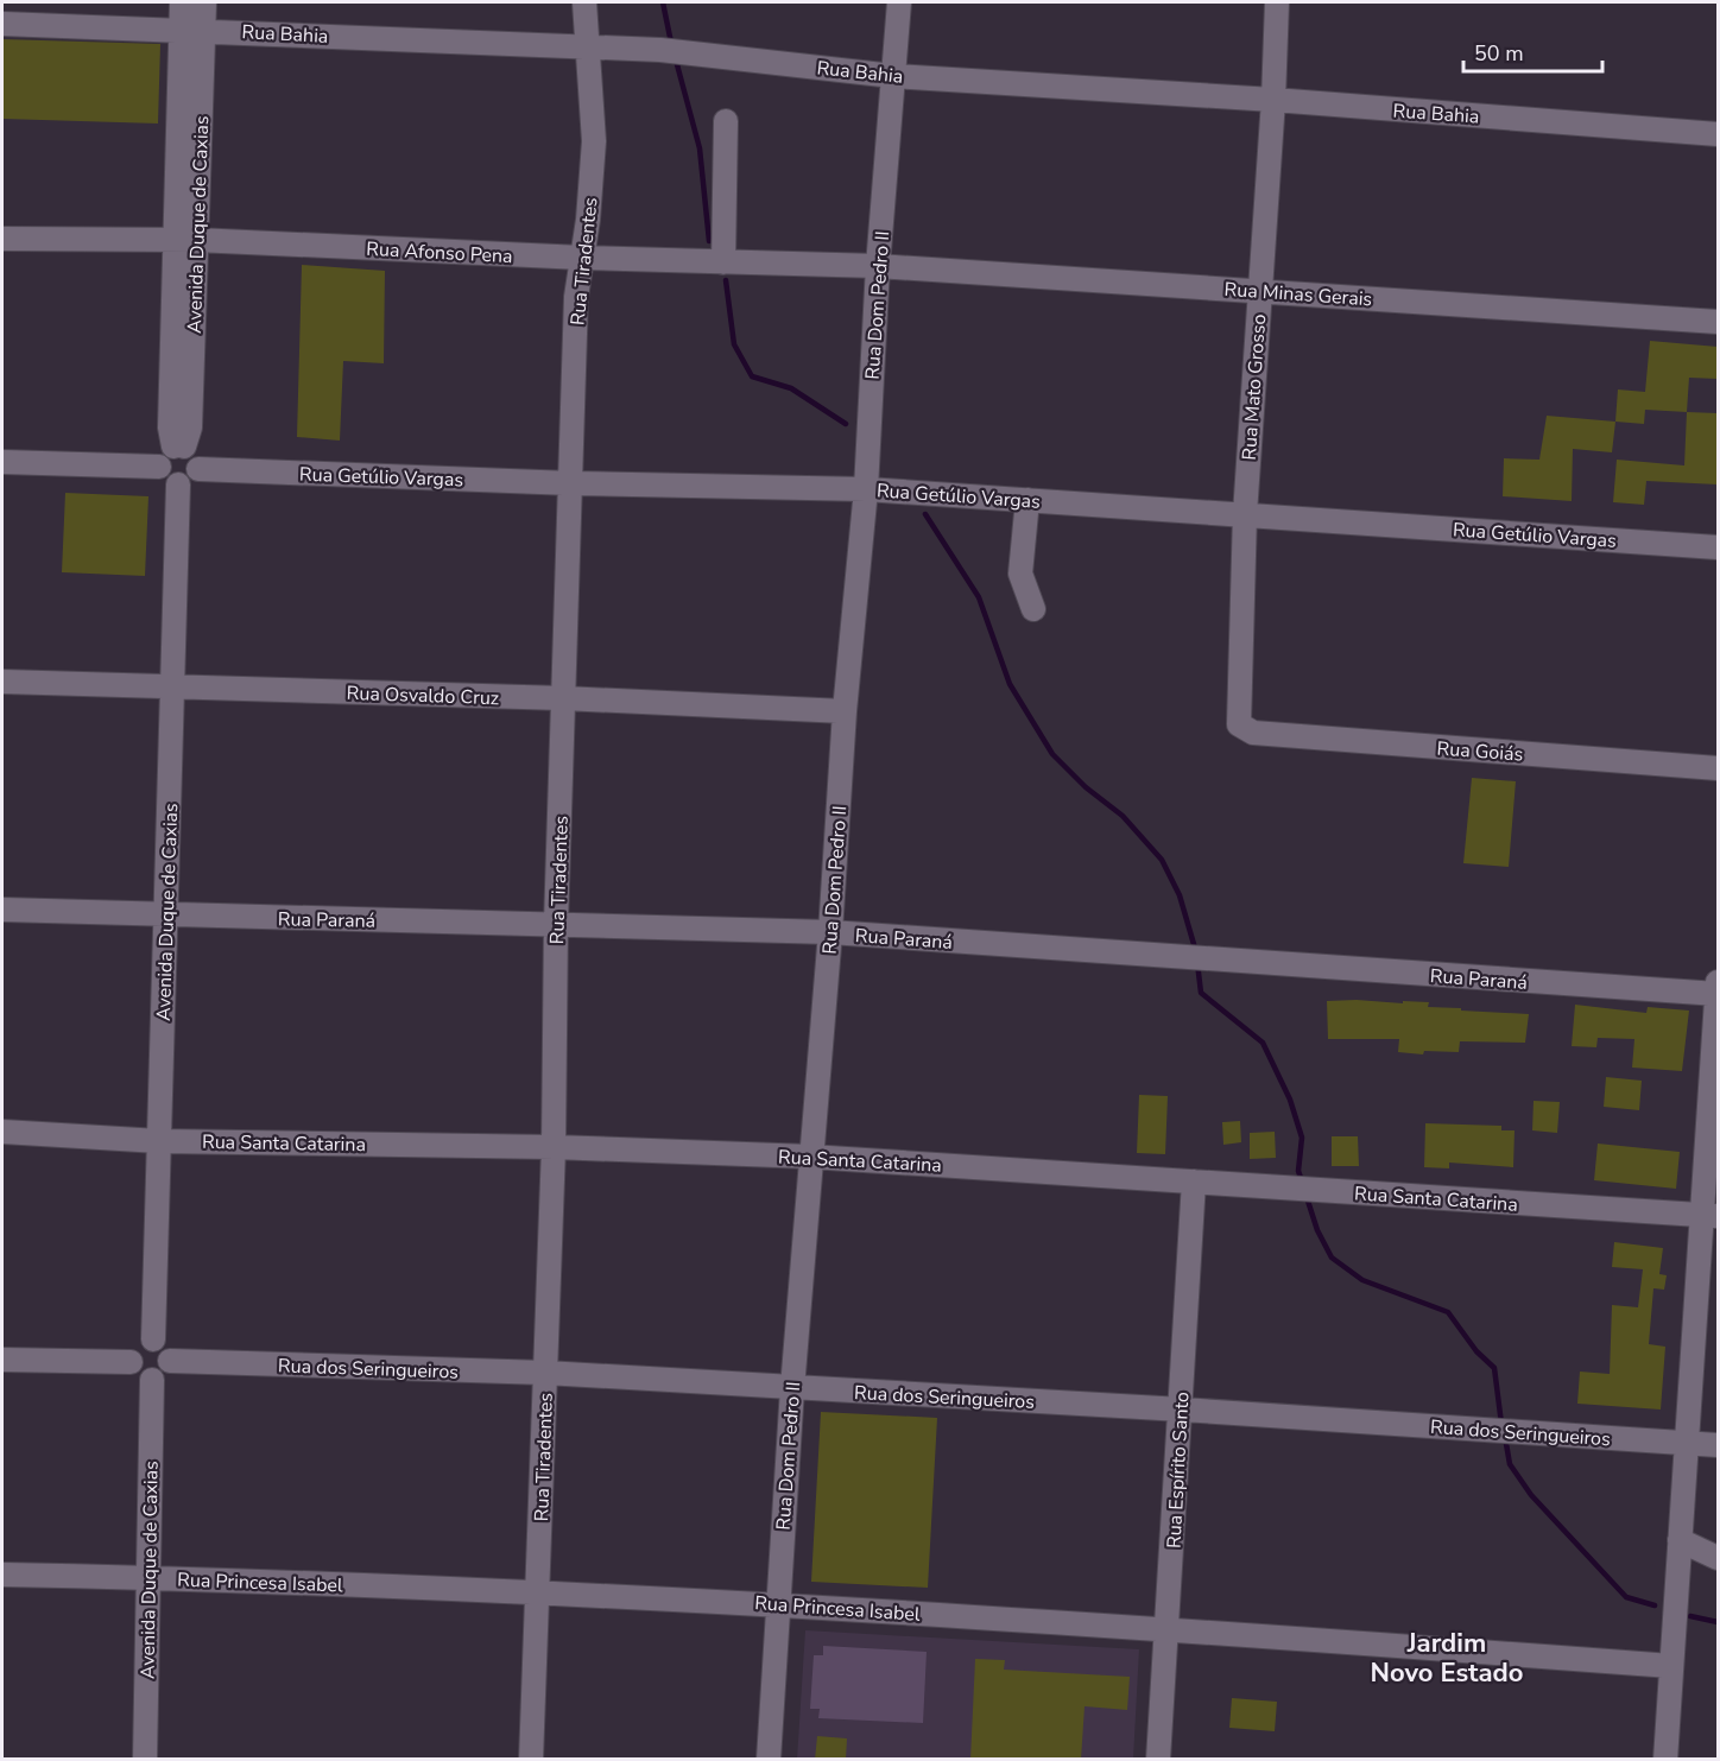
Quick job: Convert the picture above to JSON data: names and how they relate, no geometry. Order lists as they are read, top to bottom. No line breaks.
{"streets":{"street":["Rua Bahia","Avenida Duque de Caxias","Rua Afonso Pena","Rua Tiradentes","Rua Minas Gerais","Rua Dom Pedro II","Rua Mato Grosso","Rua Getúlio Vargas","Rua Osvaldo Cruz","Rua Goiás","Rua Paraná","Rua Santa Catarina","Rua dos Seringueiros","Rua Espírito Santo","Rua Princesa Isabel"]},"crossings":[["Rua Bahia","Avenida Duque de Caxias"],["Rua Bahia","Rua Tiradentes"],["Rua Bahia","Rua Dom Pedro II"],["Rua Bahia","Rua Mato Grosso"],["Avenida Duque de Caxias","Rua Afonso Pena"],["Avenida Duque de Caxias","Rua Getúlio Vargas"],["Avenida Duque de Caxias","Rua Osvaldo Cruz"],["Avenida Duque de Caxias","Rua Paraná"],["Avenida Duque de Caxias","Rua Santa Catarina"],["Avenida Duque de Caxias","Rua dos Seringueiros"],["Avenida Duque de Caxias","Rua Princesa Isabel"],["Rua Afonso Pena","Rua Tiradentes"],["Rua Afonso Pena","Rua Minas Gerais"],["Rua Afonso Pena","Rua Dom Pedro II"],["Rua Tiradentes","Rua Getúlio Vargas"],["Rua Tiradentes","Rua Osvaldo Cruz"],["Rua Tiradentes","Rua Paraná"],["Rua Tiradentes","Rua Santa Catarina"],["Rua Tiradentes","Rua dos Seringueiros"],["Rua Tiradentes","Rua Princesa Isabel"],["Rua Minas Gerais","Rua Dom Pedro II"],["Rua Minas Gerais","Rua Mato Grosso"],["Rua Dom Pedro II","Rua Getúlio Vargas"],["Rua Dom Pedro II","Rua Osvaldo Cruz"],["Rua Dom Pedro II","Rua Paraná"],["Rua Dom Pedro II","Rua Santa Catarina"],["Rua Dom Pedro II","Rua dos Seringueiros"],["Rua Dom Pedro II","Rua Princesa Isabel"],["Rua Mato Grosso","Rua Getúlio Vargas"],["Rua Mato Grosso","Rua Goiás"],["Rua Santa Catarina","Rua Espírito Santo"],["Rua dos Seringueiros","Rua Espírito Santo"],["Rua Espírito Santo","Rua Princesa Isabel"]],"districts":["Jardim Novo Estado"],"scale_bar":"50 m"}
